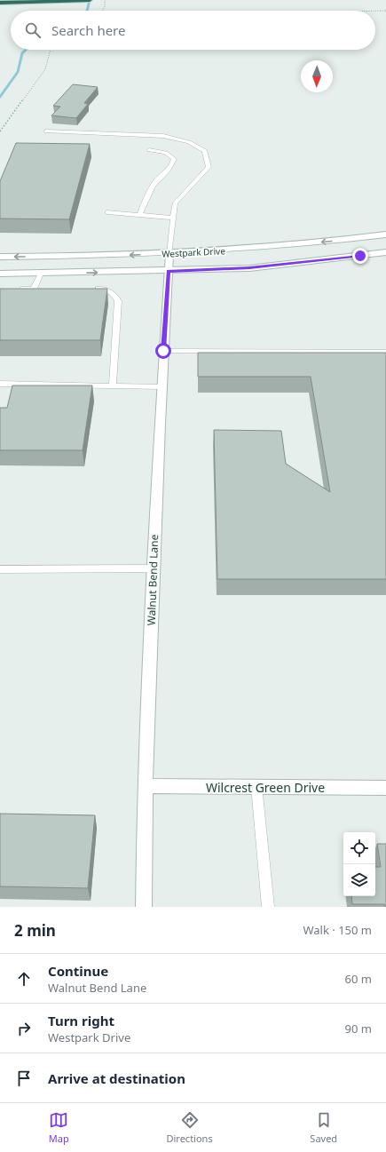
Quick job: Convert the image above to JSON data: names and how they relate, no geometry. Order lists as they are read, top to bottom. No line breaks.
{"streets":{"main road":["Westpark Drive","Walnut Bend Lane","Wilcrest Green Drive"]},"crossings":[["Westpark Drive","Walnut Bend Lane"],["Walnut Bend Lane","Wilcrest Green Drive"]],"north":"bottom","page":{"search":"Search here","heading":["2 min","Walk · 150 m"],"list":[["Continue","Walnut Bend Lane","60 m"],["Turn right","Westpark Drive","90 m"],"Arrive at destination"],"nav":["Map","Directions","Saved"]}}
